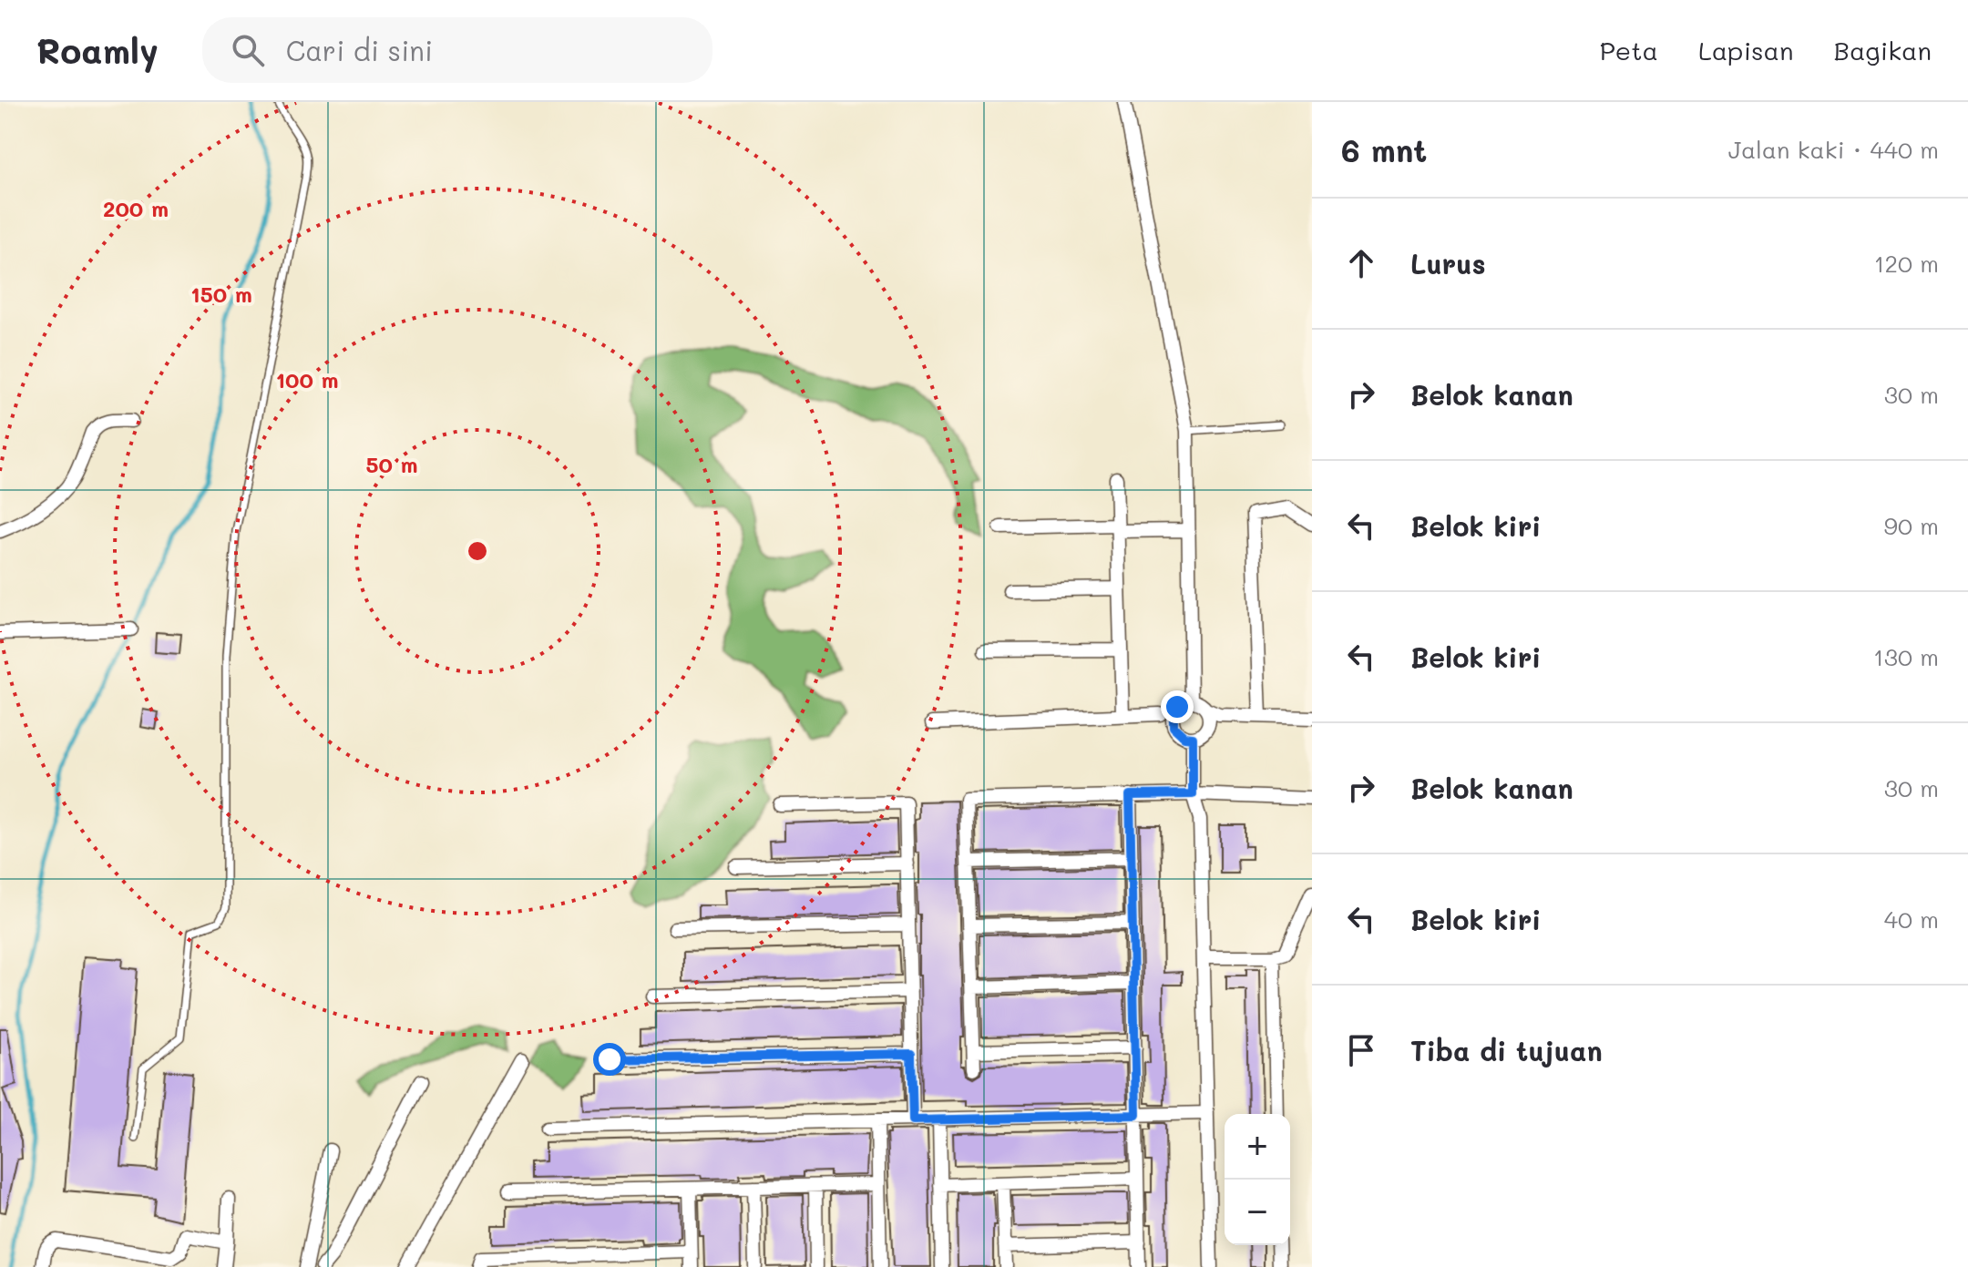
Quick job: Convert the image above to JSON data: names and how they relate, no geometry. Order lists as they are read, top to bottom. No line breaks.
{"page":{"header":"Roamly","search":"Cari di sini","nav":["Peta","Lapisan","Bagikan"],"heading":["6 mnt","Jalan kaki · 440 m"],"list":[["Lurus","120 m"],["Belok kanan","30 m"],["Belok kiri","90 m"],["Belok kiri","130 m"],["Belok kanan","30 m"],["Belok kiri","40 m"],"Tiba di tujuan"],"map_buttons":["+","−"]},"rings":["200 m","150 m","100 m","50 m"]}
